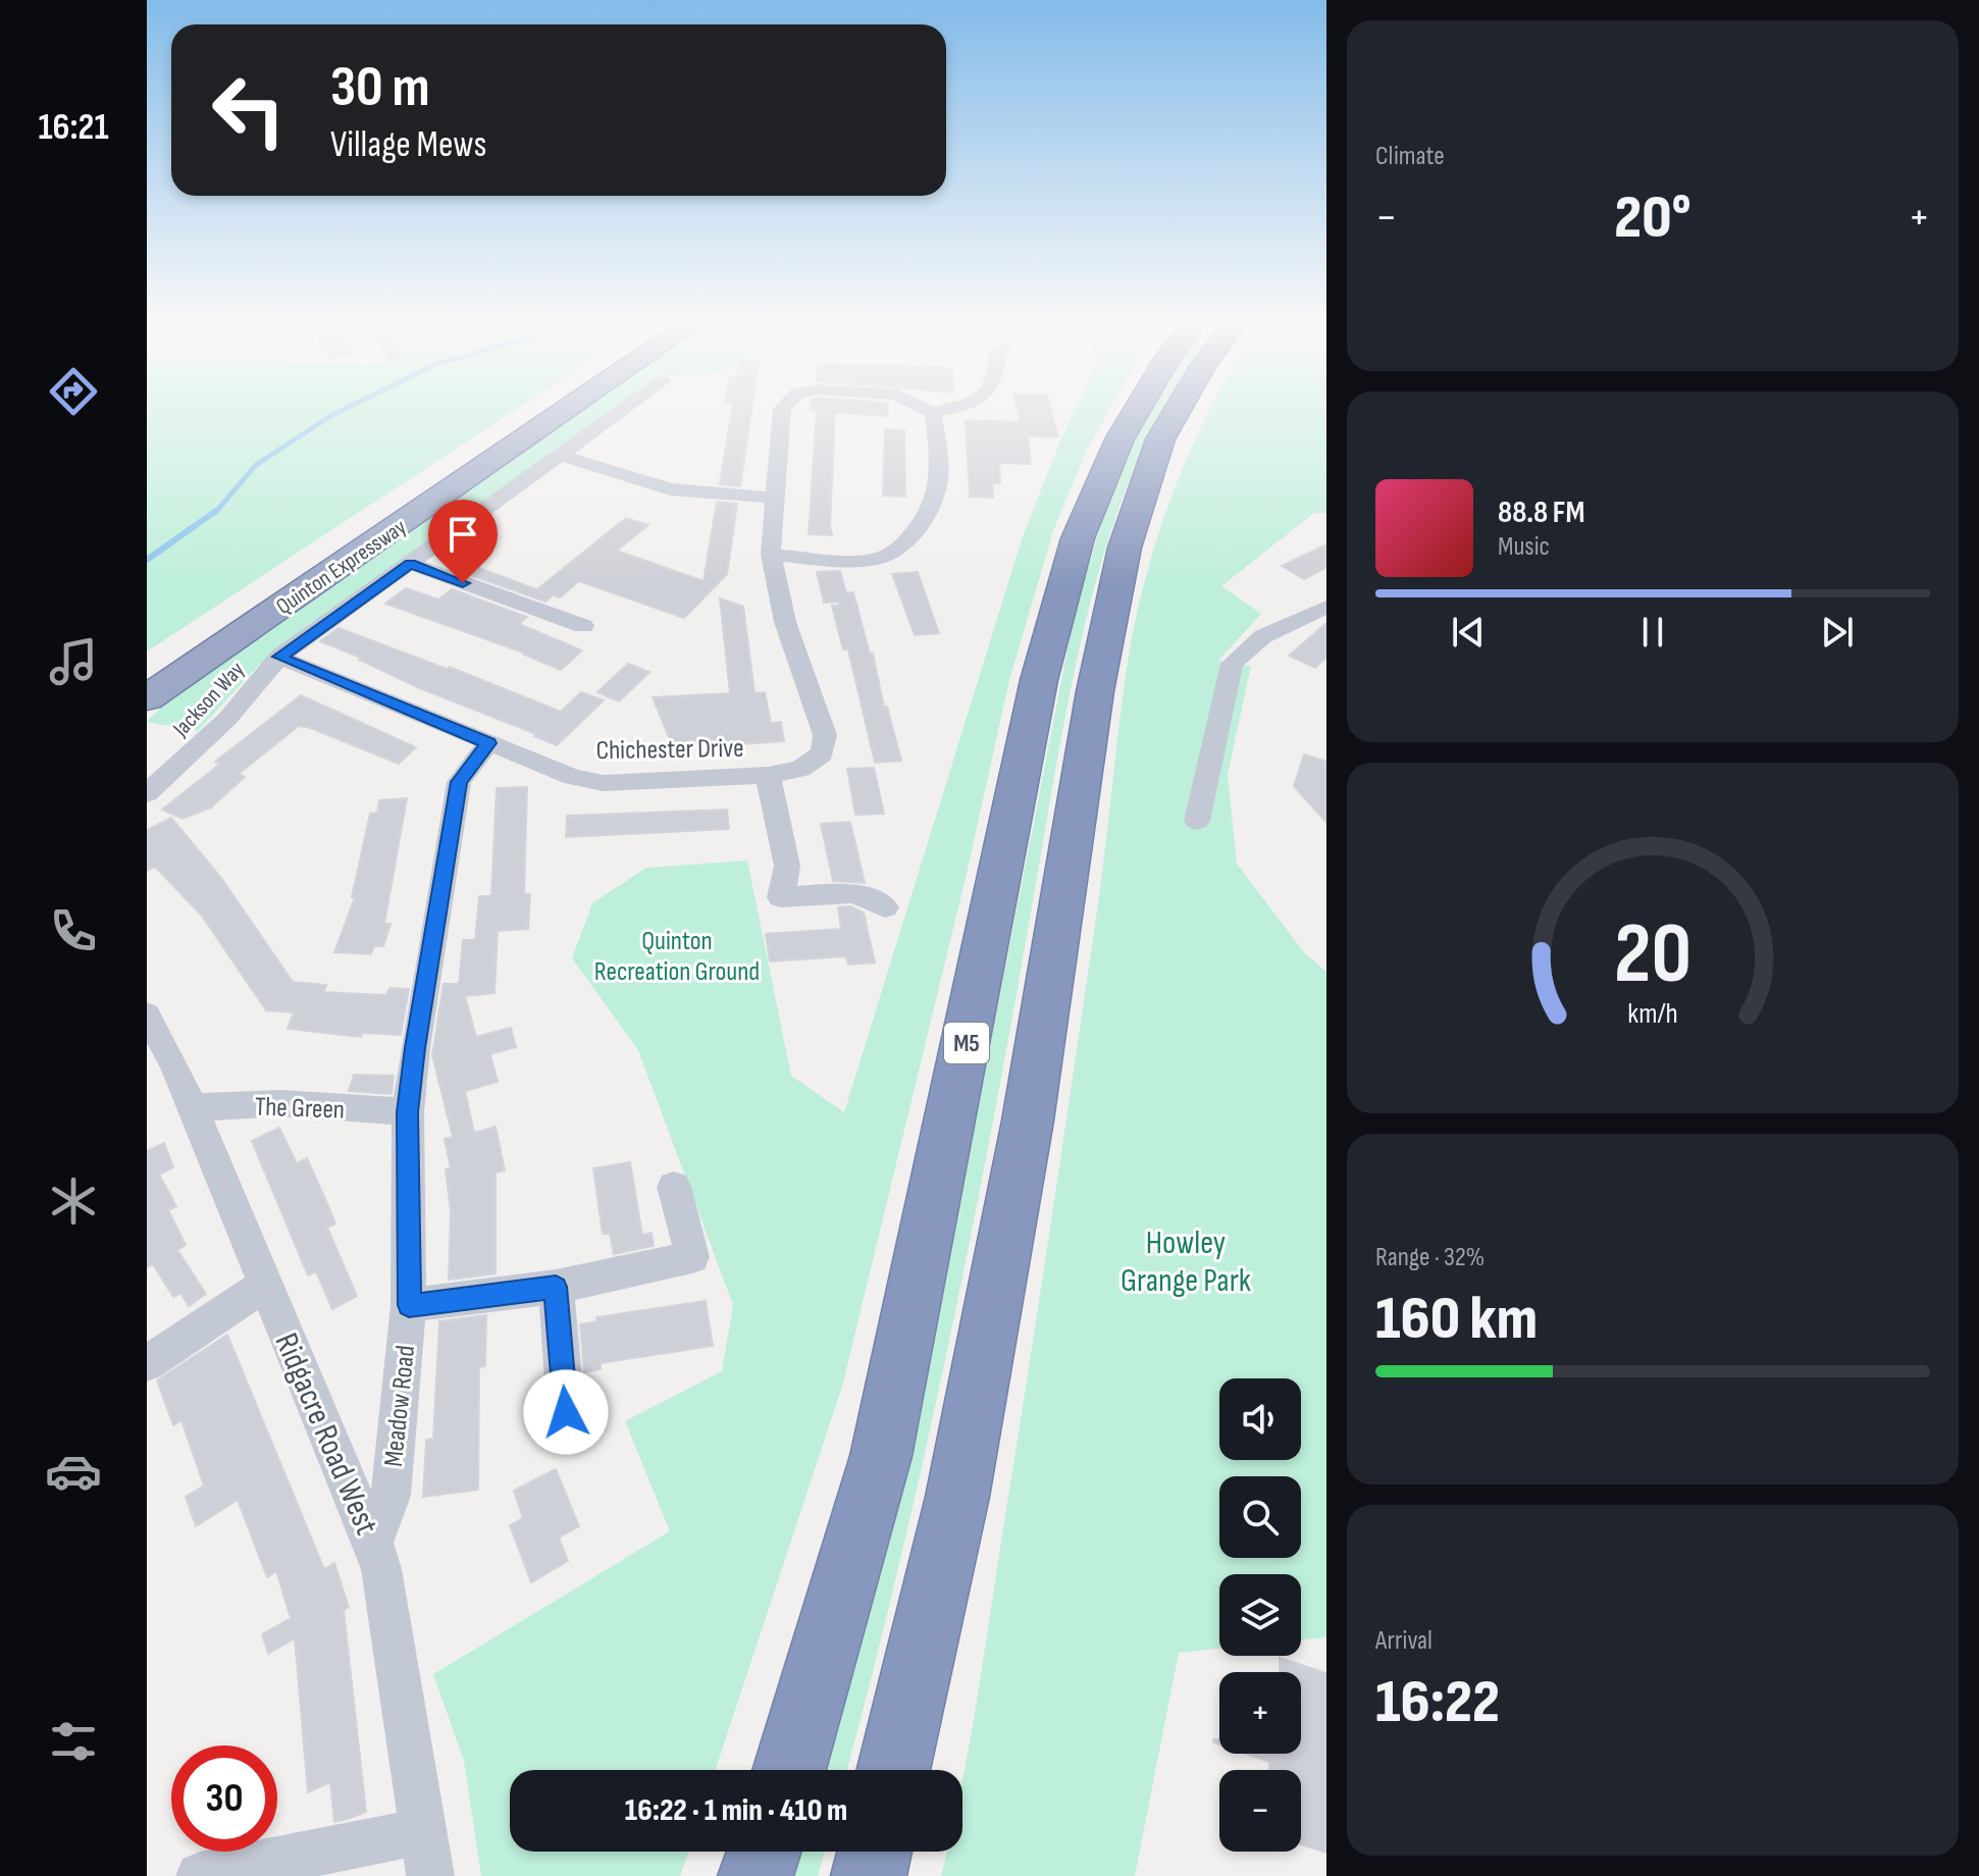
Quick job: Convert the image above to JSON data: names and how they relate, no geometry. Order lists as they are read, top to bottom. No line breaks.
{"streets":{"highway":["Quinton Expressway","M5"],"street":["Jackson Way","Chichester Drive","The Green","Meadow Road","Ridgacre Road West"]},"crossings":[["Jackson Way","Chichester Drive"],["Chichester Drive","Meadow Road"],["The Green","Meadow Road"],["The Green","Ridgacre Road West"],["Meadow Road","Ridgacre Road West"]],"parks":["Quinton Recreation Ground","Howley Grange Park"],"page":{"tabs":"16:21","tile":["Climate",["Range · 32%","160 km"],["Arrival","16:22"]],"turn":["30 m","Village Mews"],"heat":["−","20°","+"],"song":["88.8 FM","Music"],"map_buttons":["+","−"],"limit":"30","trip":"16:22 · 1 min · 410 m","gauge":["20","km/h"]}}
